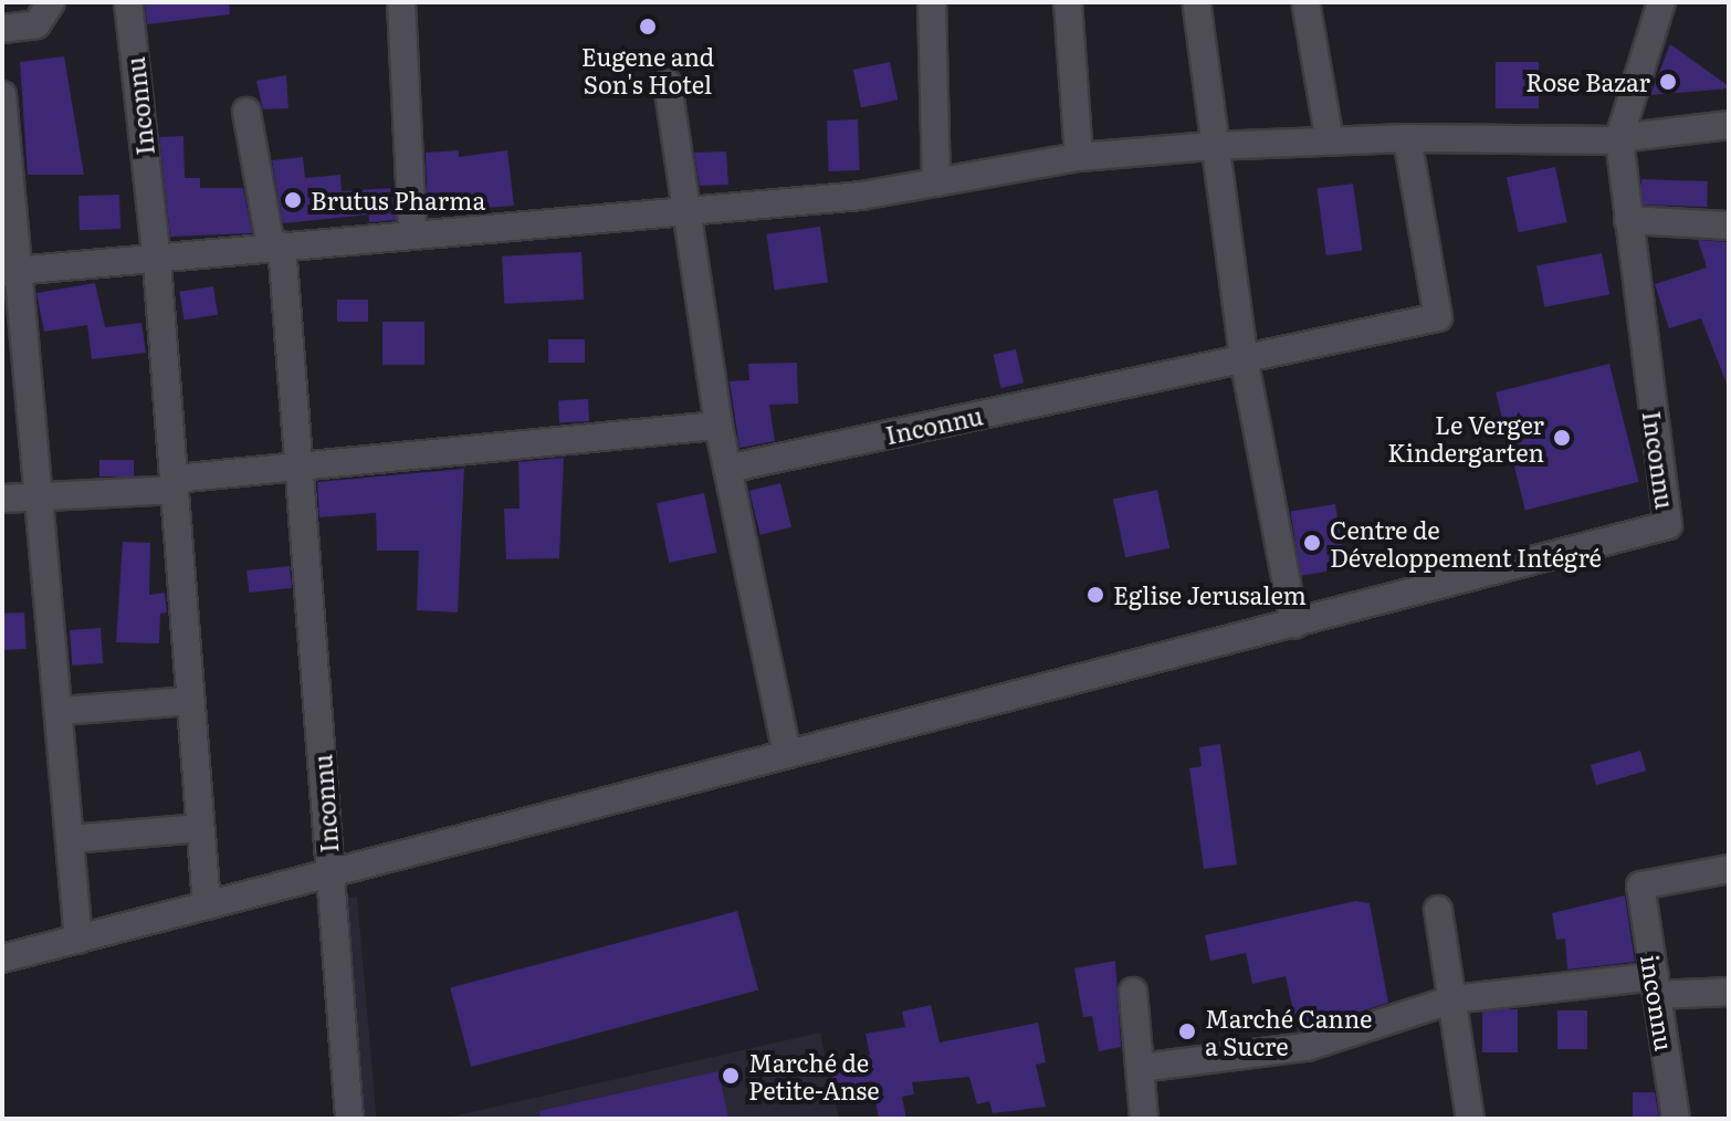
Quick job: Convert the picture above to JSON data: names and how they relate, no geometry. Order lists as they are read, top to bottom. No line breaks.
{"streets":{"street":["Inconnu","inconnu"]},"places":["Eugene and Son's Hotel","Rose Bazar","Brutus Pharma","Le Verger Kindergarten","Centre de Développement Intégré","Eglise Jerusalem","Marché Canne a Sucre","Marché de Petite-Anse"]}
